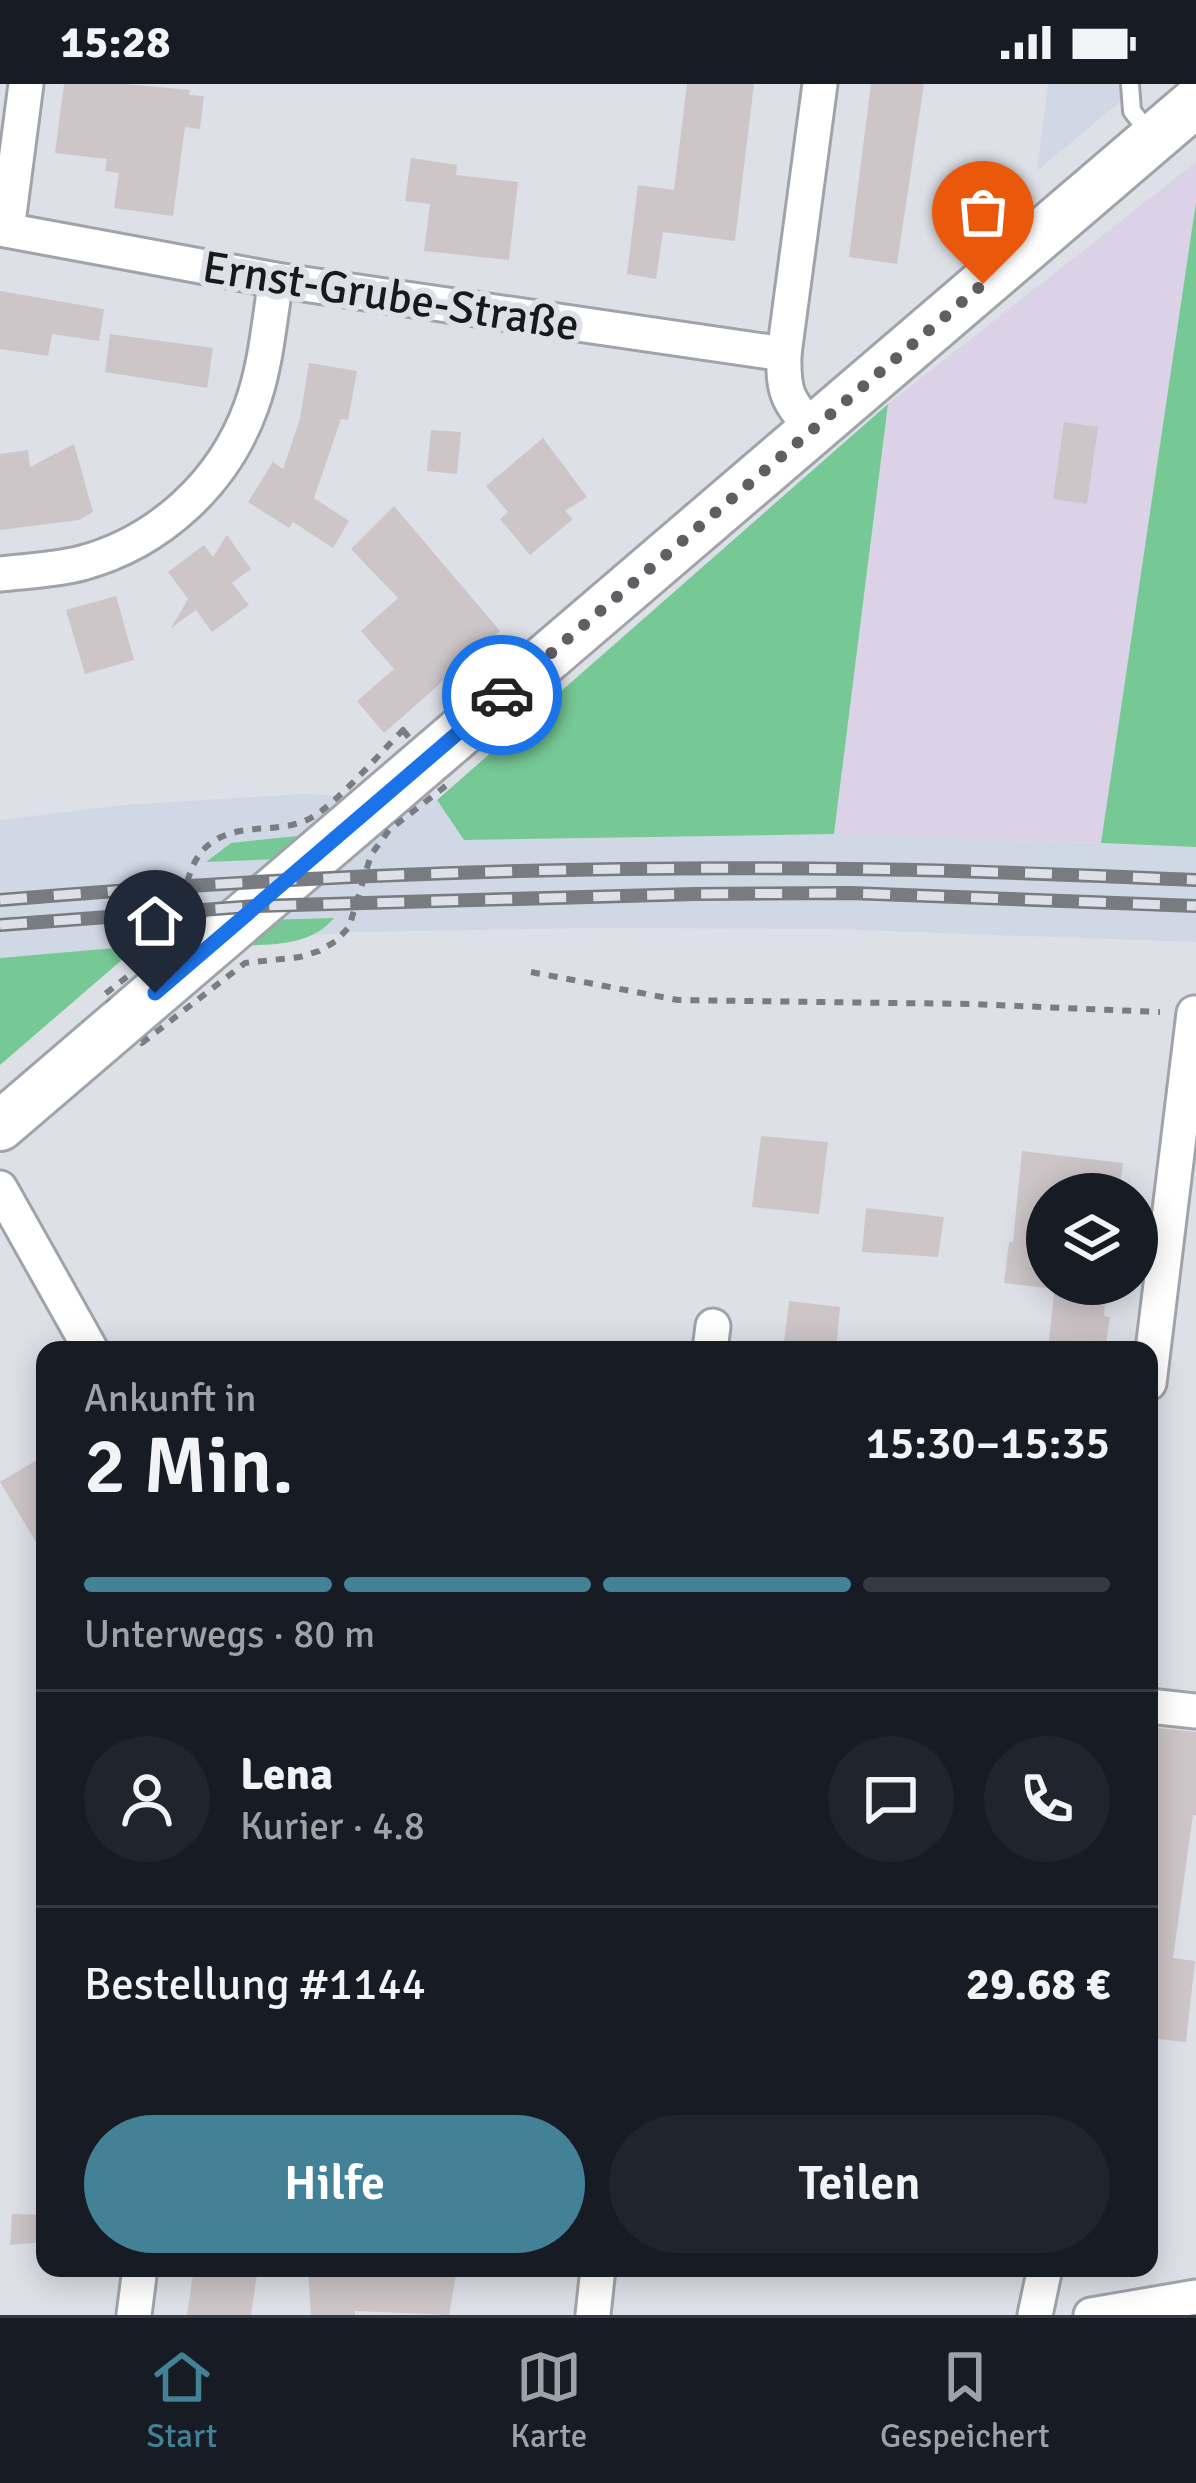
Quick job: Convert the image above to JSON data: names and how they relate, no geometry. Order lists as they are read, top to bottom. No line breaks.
{"streets":{"street":["Ernst-Grube-Straße"]},"page":{"status":"15:28","heading":["2 Min.","Ankunft in","15:30–15:35"],"panel":["Lena","Kurier · 4.8","Bestellung #1144","29.68 €"],"bar":"Unterwegs · 80 m","buttons":["Hilfe","Teilen"],"tabs":["Start","Karte","Gespeichert"]}}
